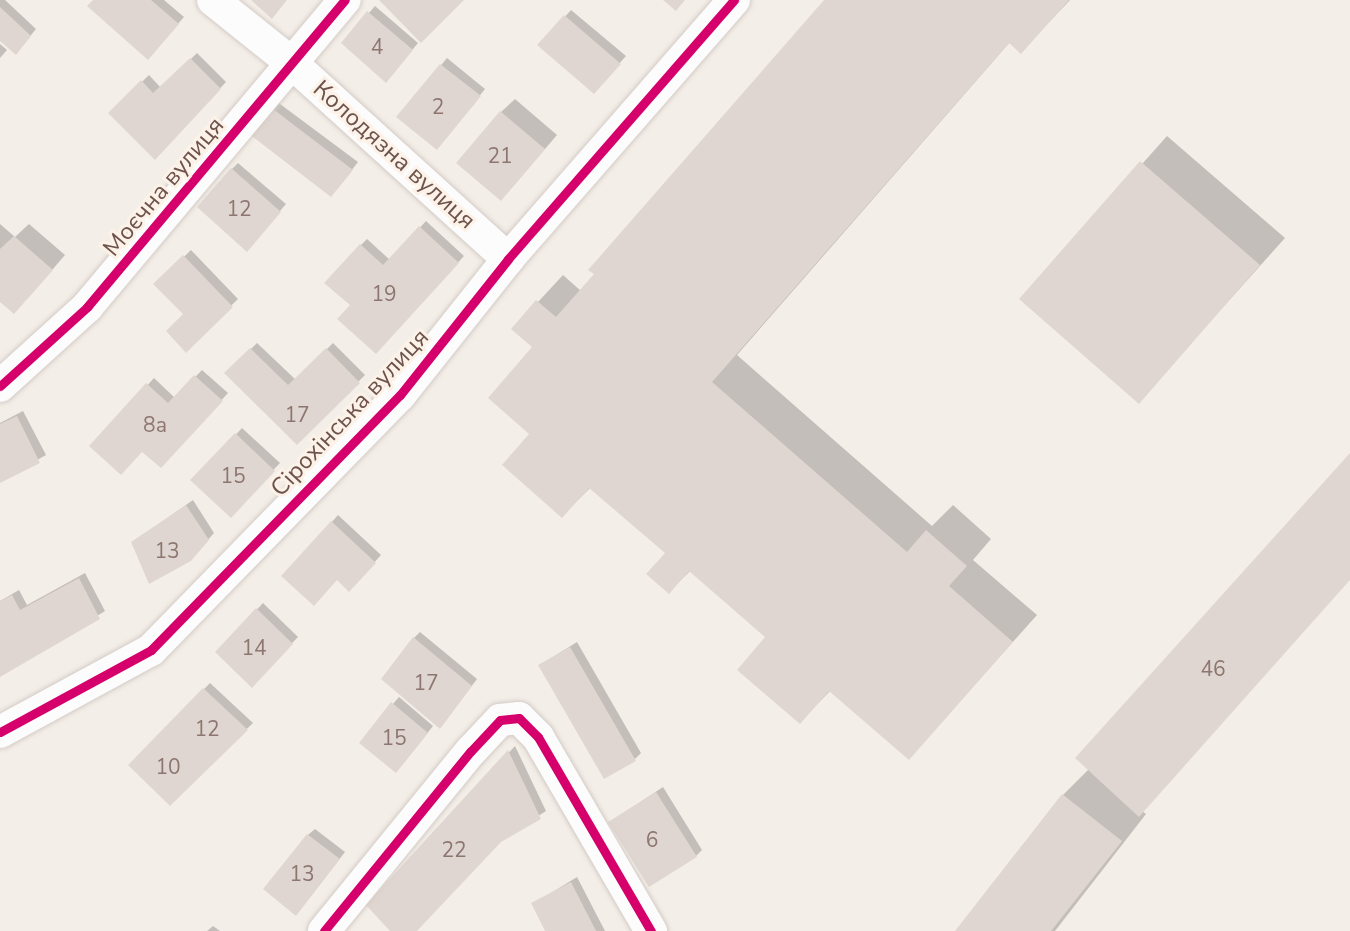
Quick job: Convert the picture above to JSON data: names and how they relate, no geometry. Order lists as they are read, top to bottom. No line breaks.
{"streets":{"street":["Колодязна вулиця","Моєчна вулиця","Сірохінська вулиця"]},"crossings":[["Колодязна вулиця","Моєчна вулиця"],["Колодязна вулиця","Сірохінська вулиця"]],"house_numbers":["4","2","21","12","19","17","8а","15","13","14","46","17","12","15","10","6","22","13"]}
